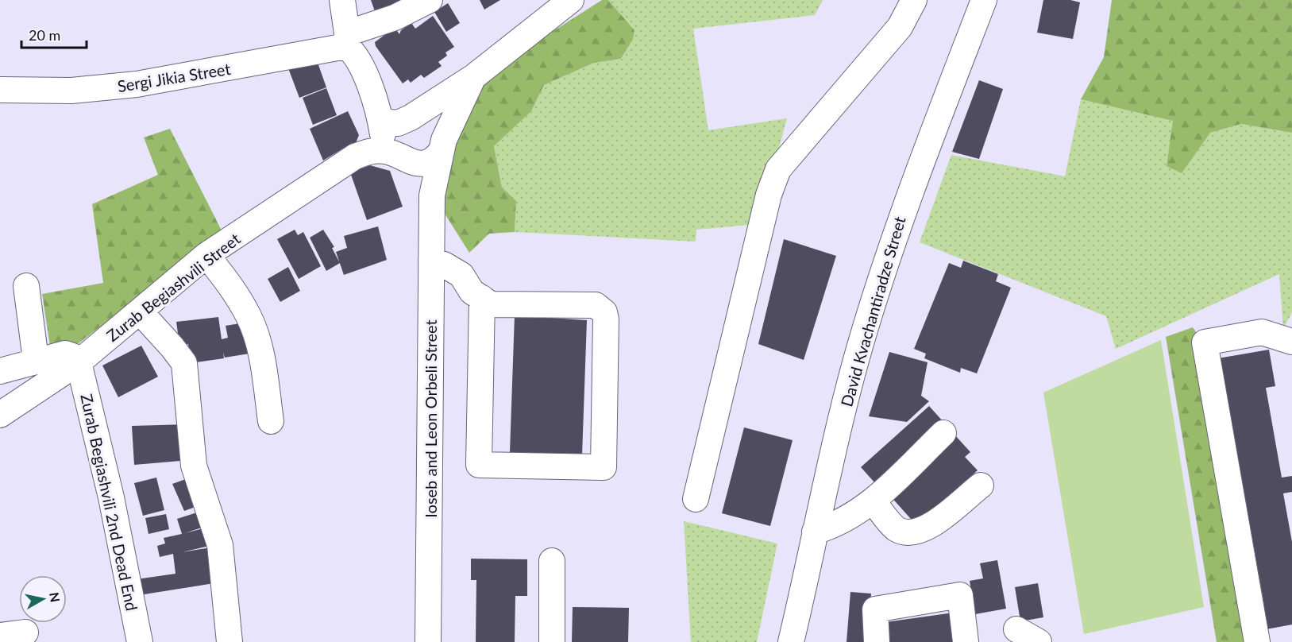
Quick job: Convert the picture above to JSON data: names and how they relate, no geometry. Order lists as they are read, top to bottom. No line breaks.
{"streets":{"street":["Sergi Jikia Street","Zurab Begiashvili Street","David Kvachantiradze Street","Ioseb and Leon Orbeli Street","Zurab Begiashvili 2nd Dead End"]},"crossings":[["Zurab Begiashvili Street","Ioseb and Leon Orbeli Street"],["Zurab Begiashvili Street","Zurab Begiashvili 2nd Dead End"]],"scale_bar":"20 m","north":"right"}
